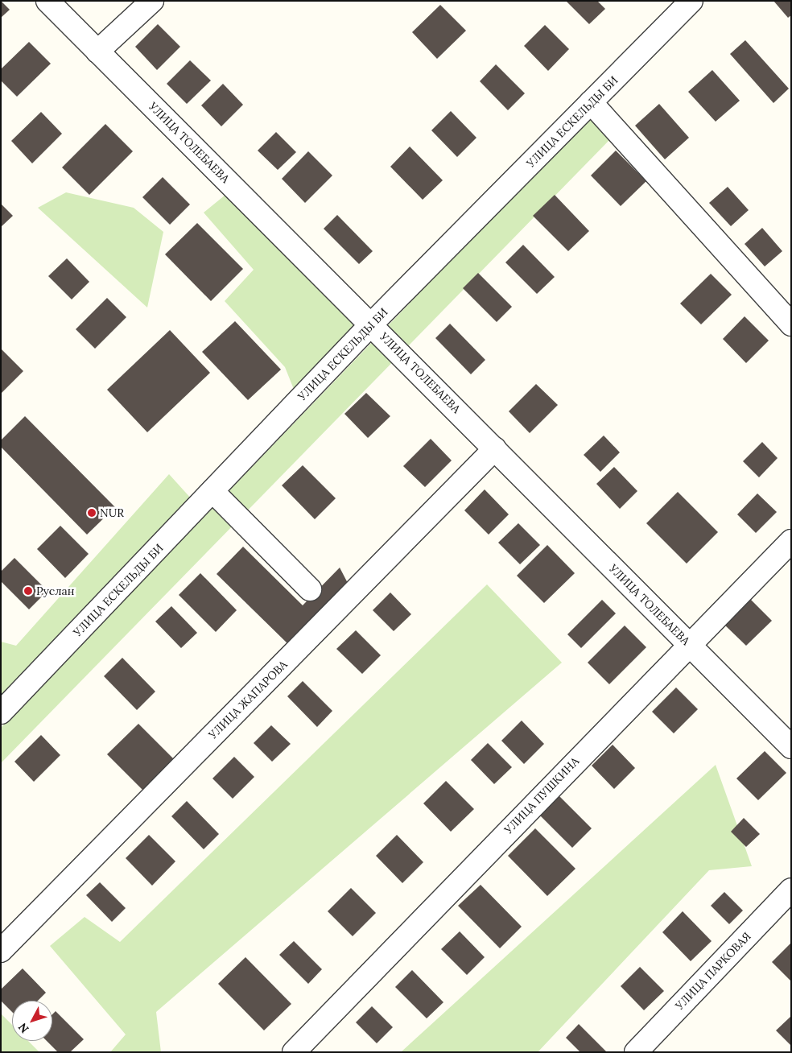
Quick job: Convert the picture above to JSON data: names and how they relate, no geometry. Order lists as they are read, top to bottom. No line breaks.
{"streets":{"street":["УЛИЦА ЕСКЕЛЬДЫ БИ","УЛИЦА ТОЛЕБАЕВА","УЛИЦА ЖАПАРОВА","УЛИЦА ПУШКИНА","УЛИЦА ПАРКОВАЯ"]},"crossings":[["УЛИЦА ЕСКЕЛЬДЫ БИ","УЛИЦА ТОЛЕБАЕВА"],["УЛИЦА ТОЛЕБАЕВА","УЛИЦА ЖАПАРОВА"],["УЛИЦА ТОЛЕБАЕВА","УЛИЦА ПУШКИНА"]],"places":["NUR","Руслан"],"north":"bottom left"}
